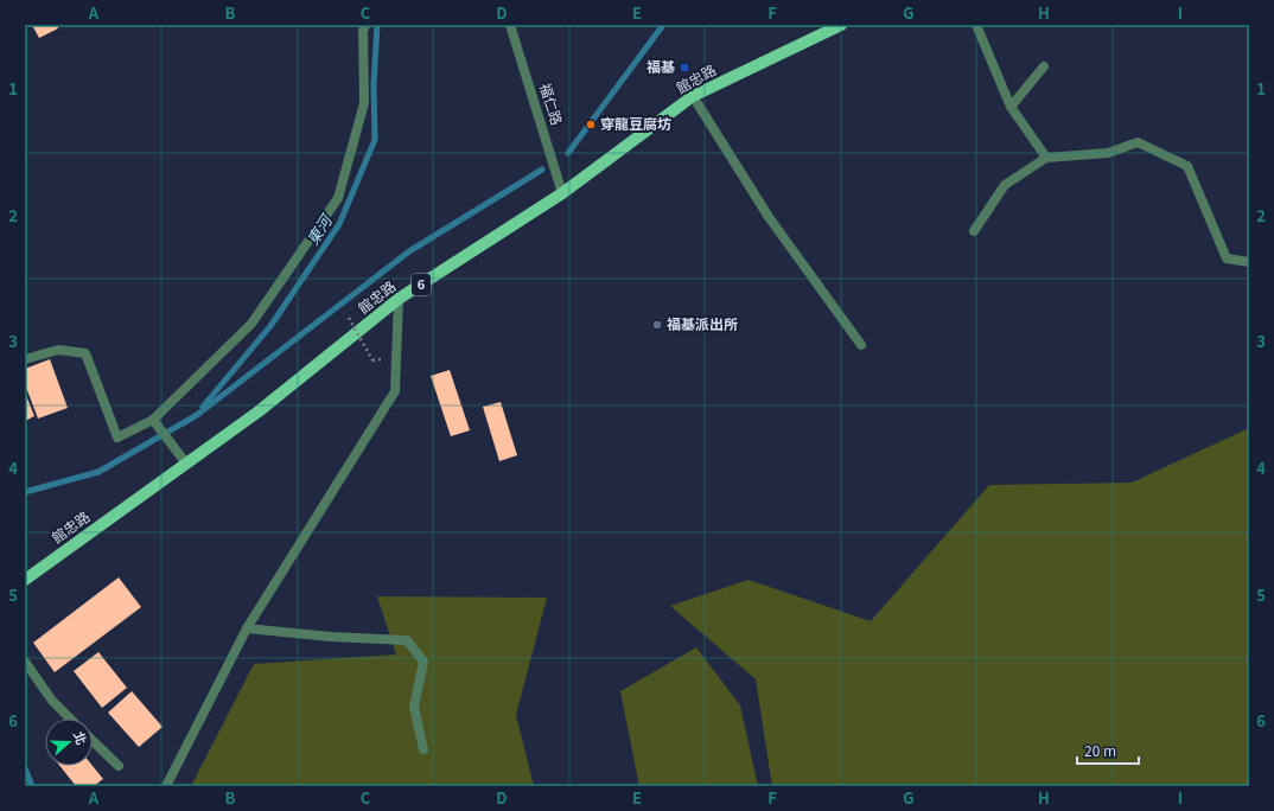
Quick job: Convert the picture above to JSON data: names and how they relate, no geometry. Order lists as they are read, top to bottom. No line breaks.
{"streets":{"main road":["館忠路","6"],"street":["福仁路"]},"crossings":[["館忠路","福仁路"]],"water":["東河"],"places":{"transit":["福基"],"other":["穿龍豆腐坊","福基派出所"]},"scale_bar":"20 m","north":"right","grid":{"columns":["A","B","C","D","E","F","G","H","I"],"rows":["1","2","3","4","5","6"]}}
